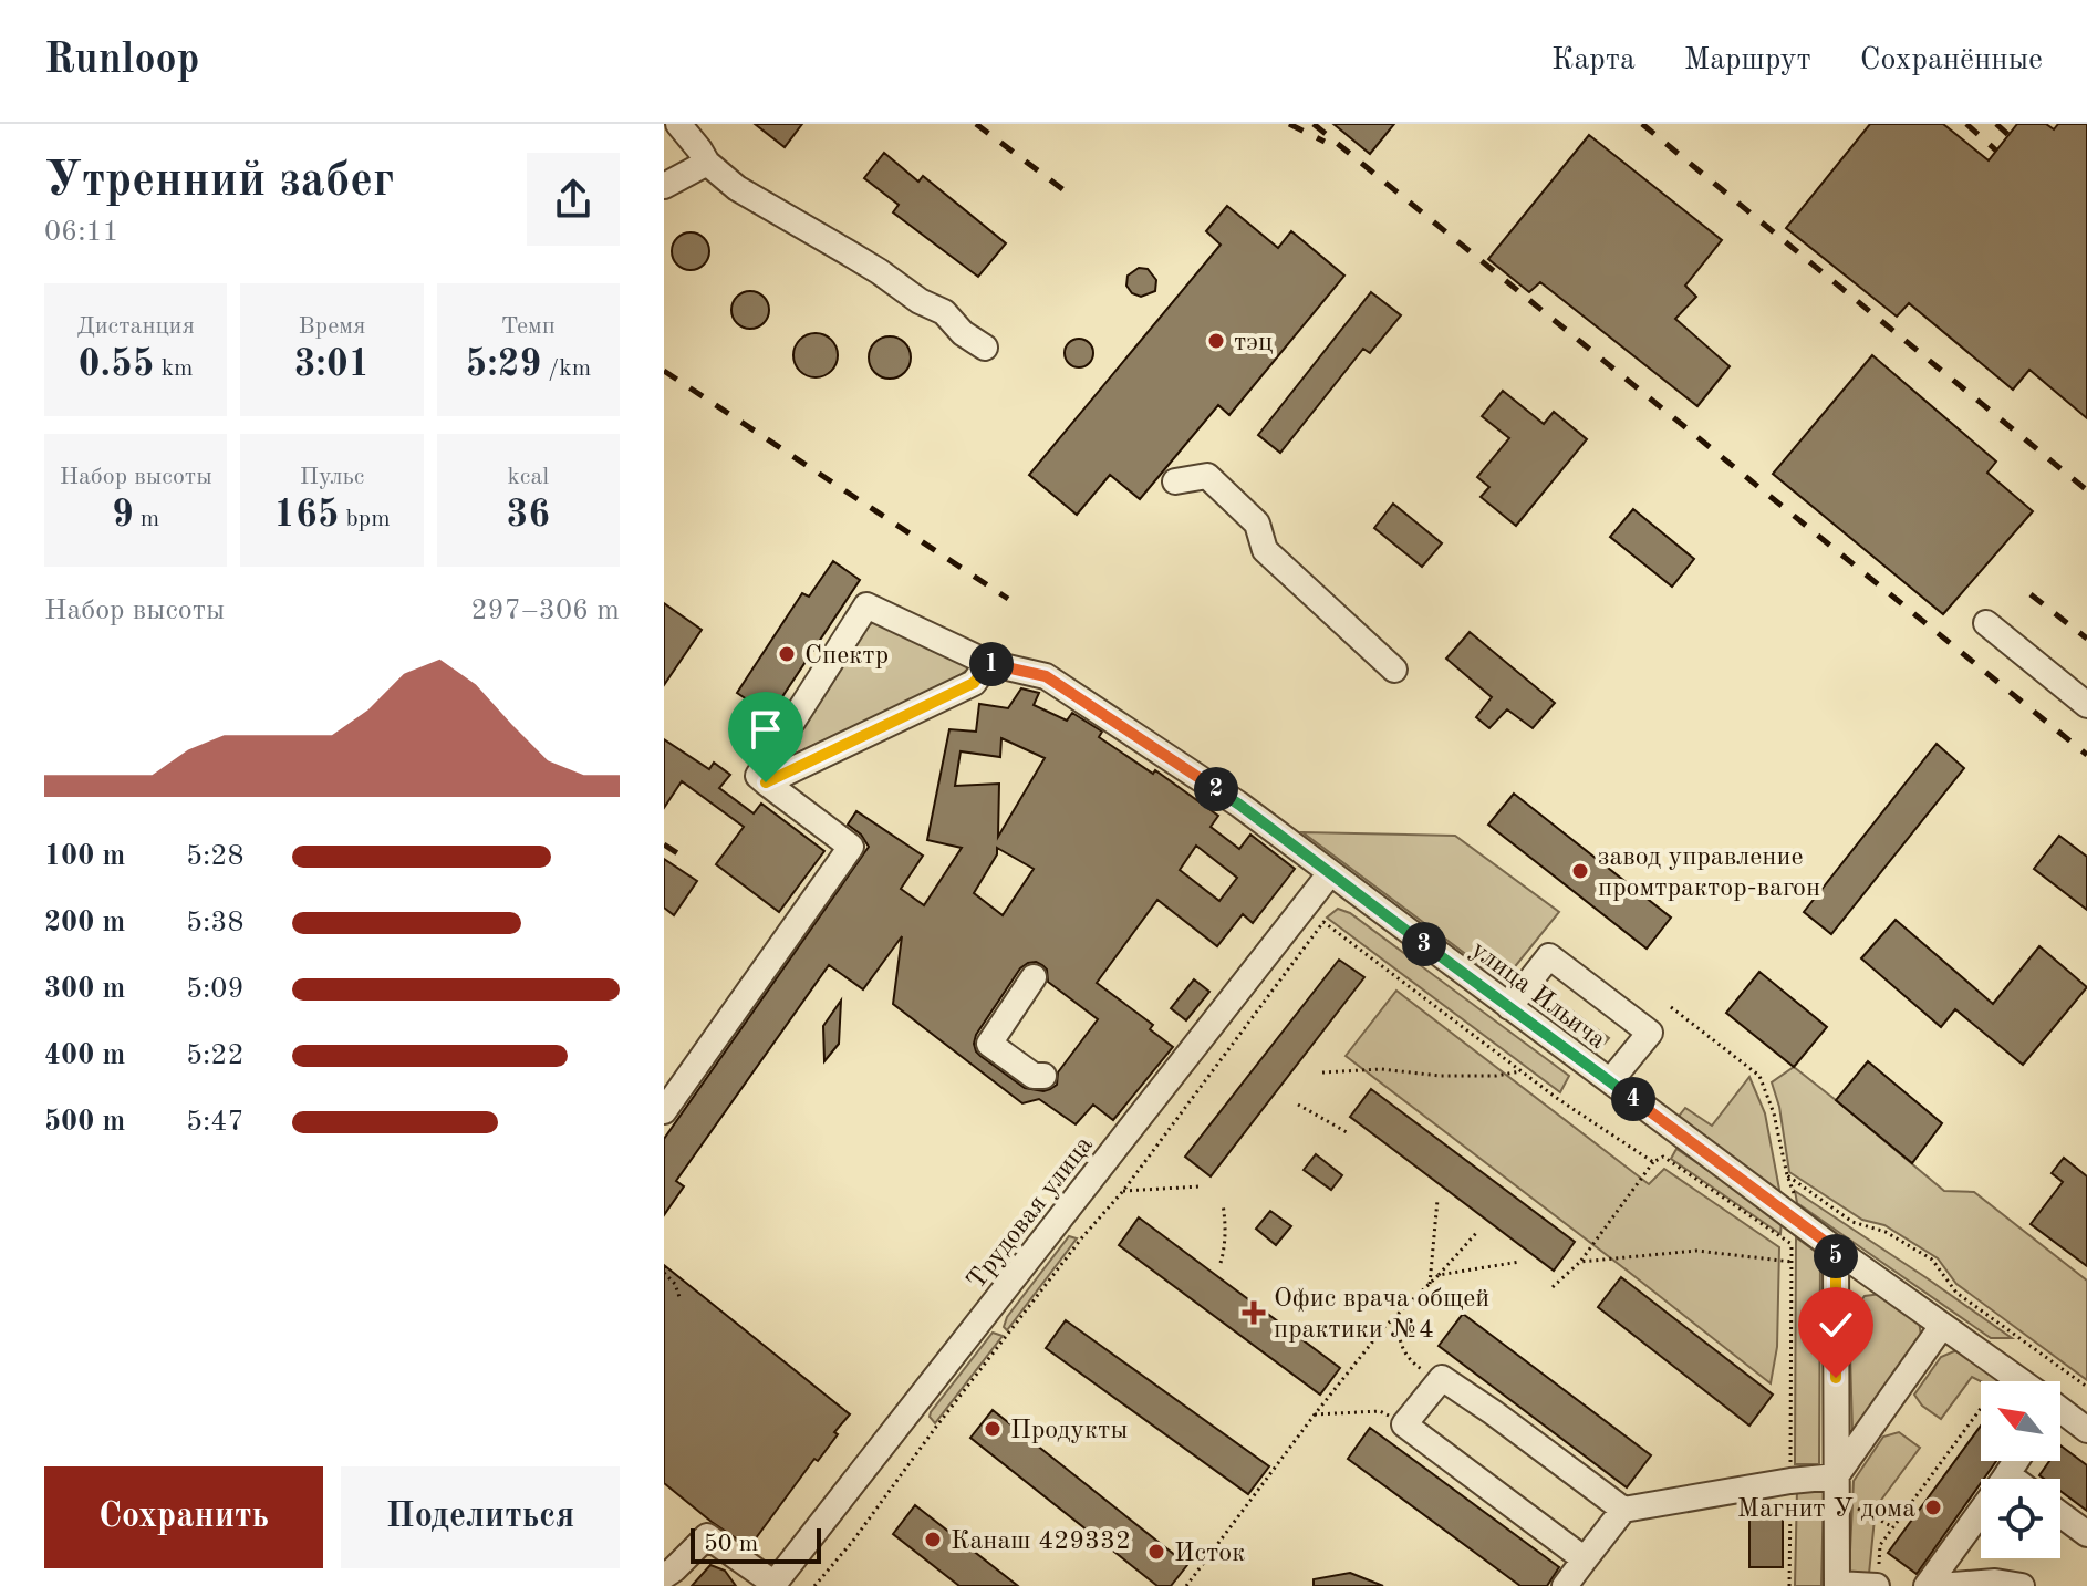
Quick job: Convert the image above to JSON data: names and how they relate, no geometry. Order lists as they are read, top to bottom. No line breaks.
{"streets":{"street":["улица Ильича","Трудовая улица"]},"crossings":[["улица Ильича","Трудовая улица"]],"places":{"other":["тэц","Спектр","завод управление промтрактор-вагон","Продукты","Магнит У дома","Канаш 429332","Исток"],"health":["Офис врача общей практики №4"]},"scale_bar":"50 m","north":"top left","page":{"header":"Runloop","nav":["Карта","Маршрут","Сохранённые"],"heading":["Утренний забег","06:11"],"stats":[["Дистанция","0.55 km"],["Время","3:01"],["Темп","5:29 /km"],["Набор высоты","9 m"],["Пульс","165 bpm"],["kcal","36"]],"chart":["Набор высоты","297–306 m"],"pins":["1","2","3","4","5"],"list":[{"name":"100 m","note":"5:28"},{"name":"200 m","note":"5:38"},{"name":"300 m","note":"5:09"},{"name":"400 m","note":"5:22"},{"name":"500 m","note":"5:47"}],"buttons":["Сохранить","Поделиться"],"scale":"50 m"}}
